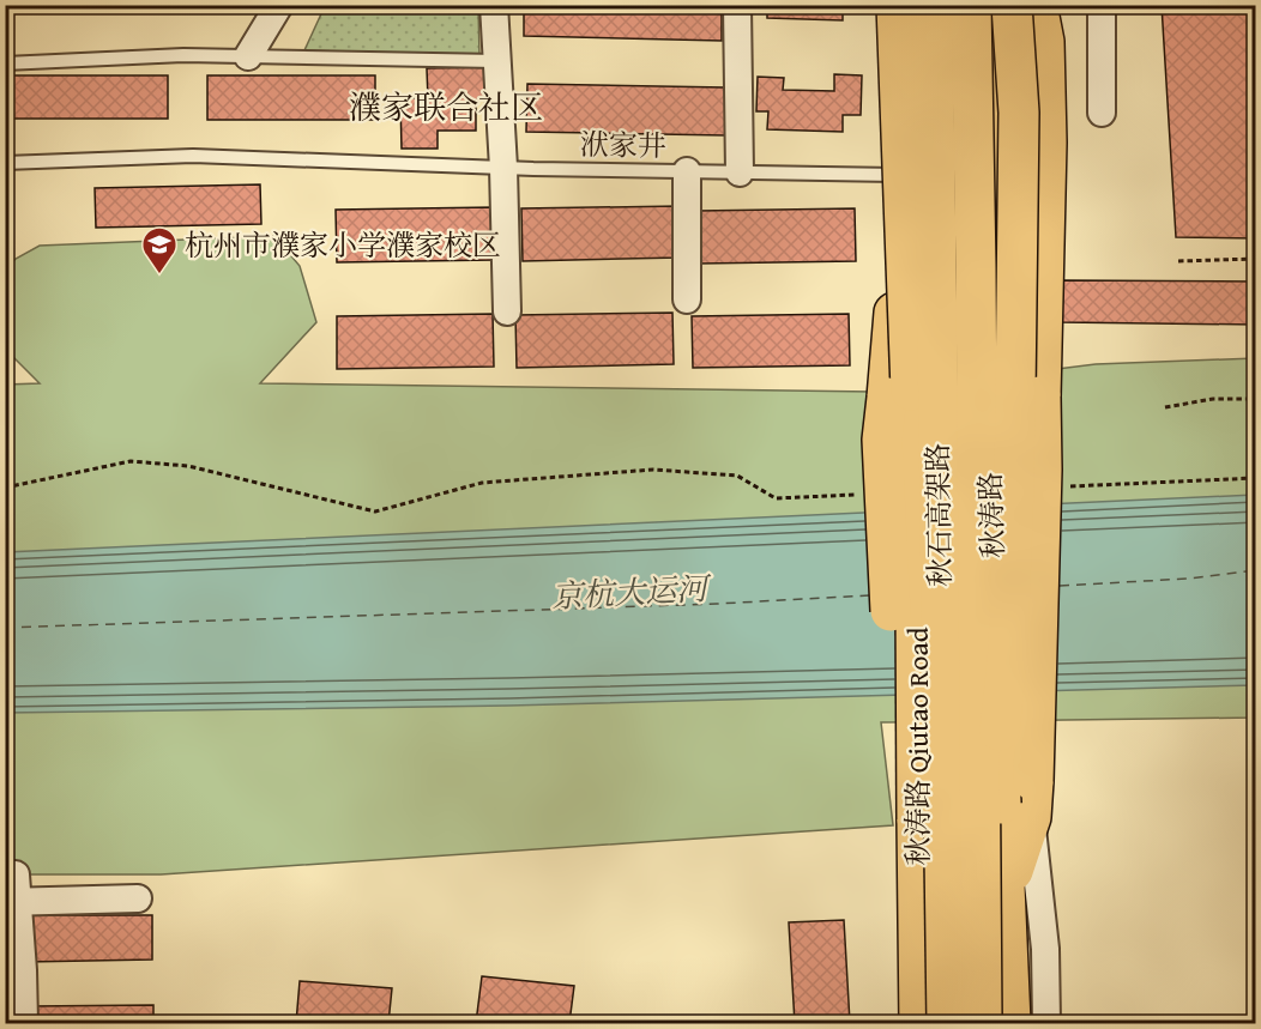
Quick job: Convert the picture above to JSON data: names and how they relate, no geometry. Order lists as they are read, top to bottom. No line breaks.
{"streets":{"main road":["秋石高架路","秋涛路","秋涛路 Qiutao Road"],"lane":["洑家井"]},"districts":["濮家联合社区"],"water":["京杭大运河"],"places":{"school or university":["杭州市濮家小学濮家校区"]}}
